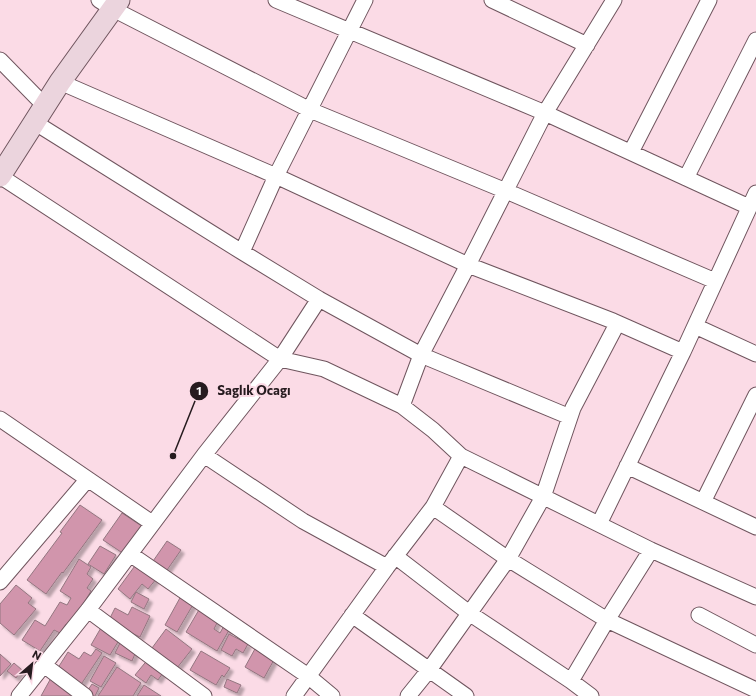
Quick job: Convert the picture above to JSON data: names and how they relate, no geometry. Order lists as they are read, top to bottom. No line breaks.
{"places":["Saglık Ocagı"],"north":"top right"}
